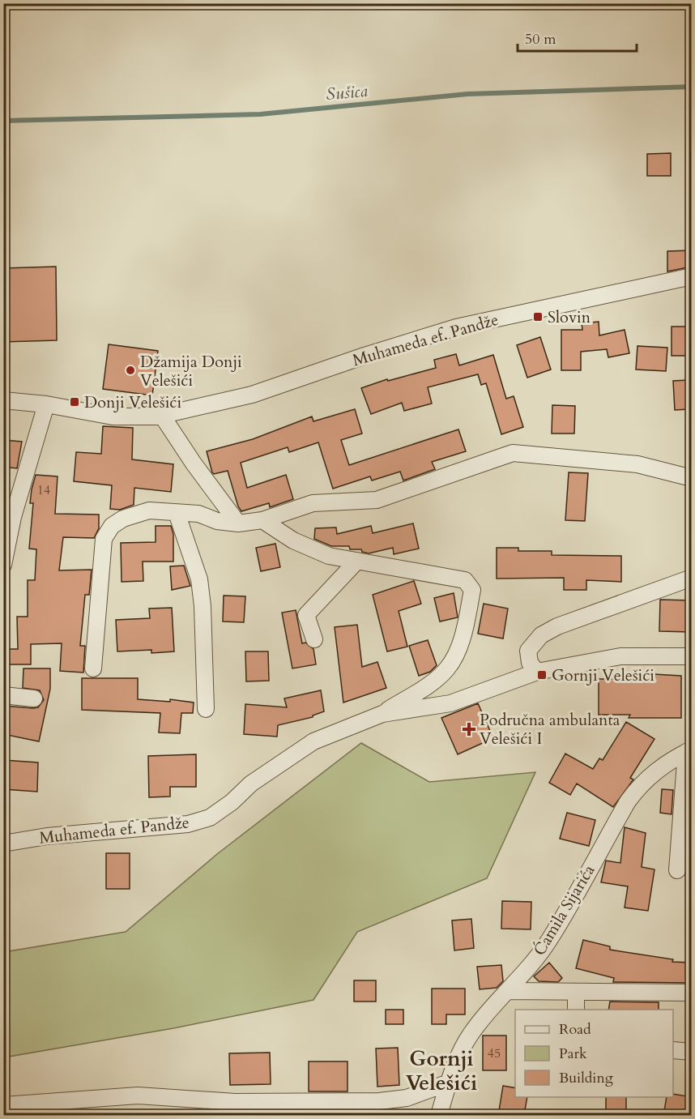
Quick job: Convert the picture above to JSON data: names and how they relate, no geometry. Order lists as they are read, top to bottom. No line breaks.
{"streets":{"street":["Muhameda ef. Pandže","Ćamila Sijarića"]},"districts":["Gornji Velešići"],"water":["Sušica"],"places":{"transit":["Slovin","Donji Velešići","Gornji Velešići"],"other":["Džamija Donji Velešići"],"health":["Područna ambulanta Velešići I"]},"house_numbers":["14","45"],"legend":["Road","Park","Building"],"scale_bar":"50 m"}
